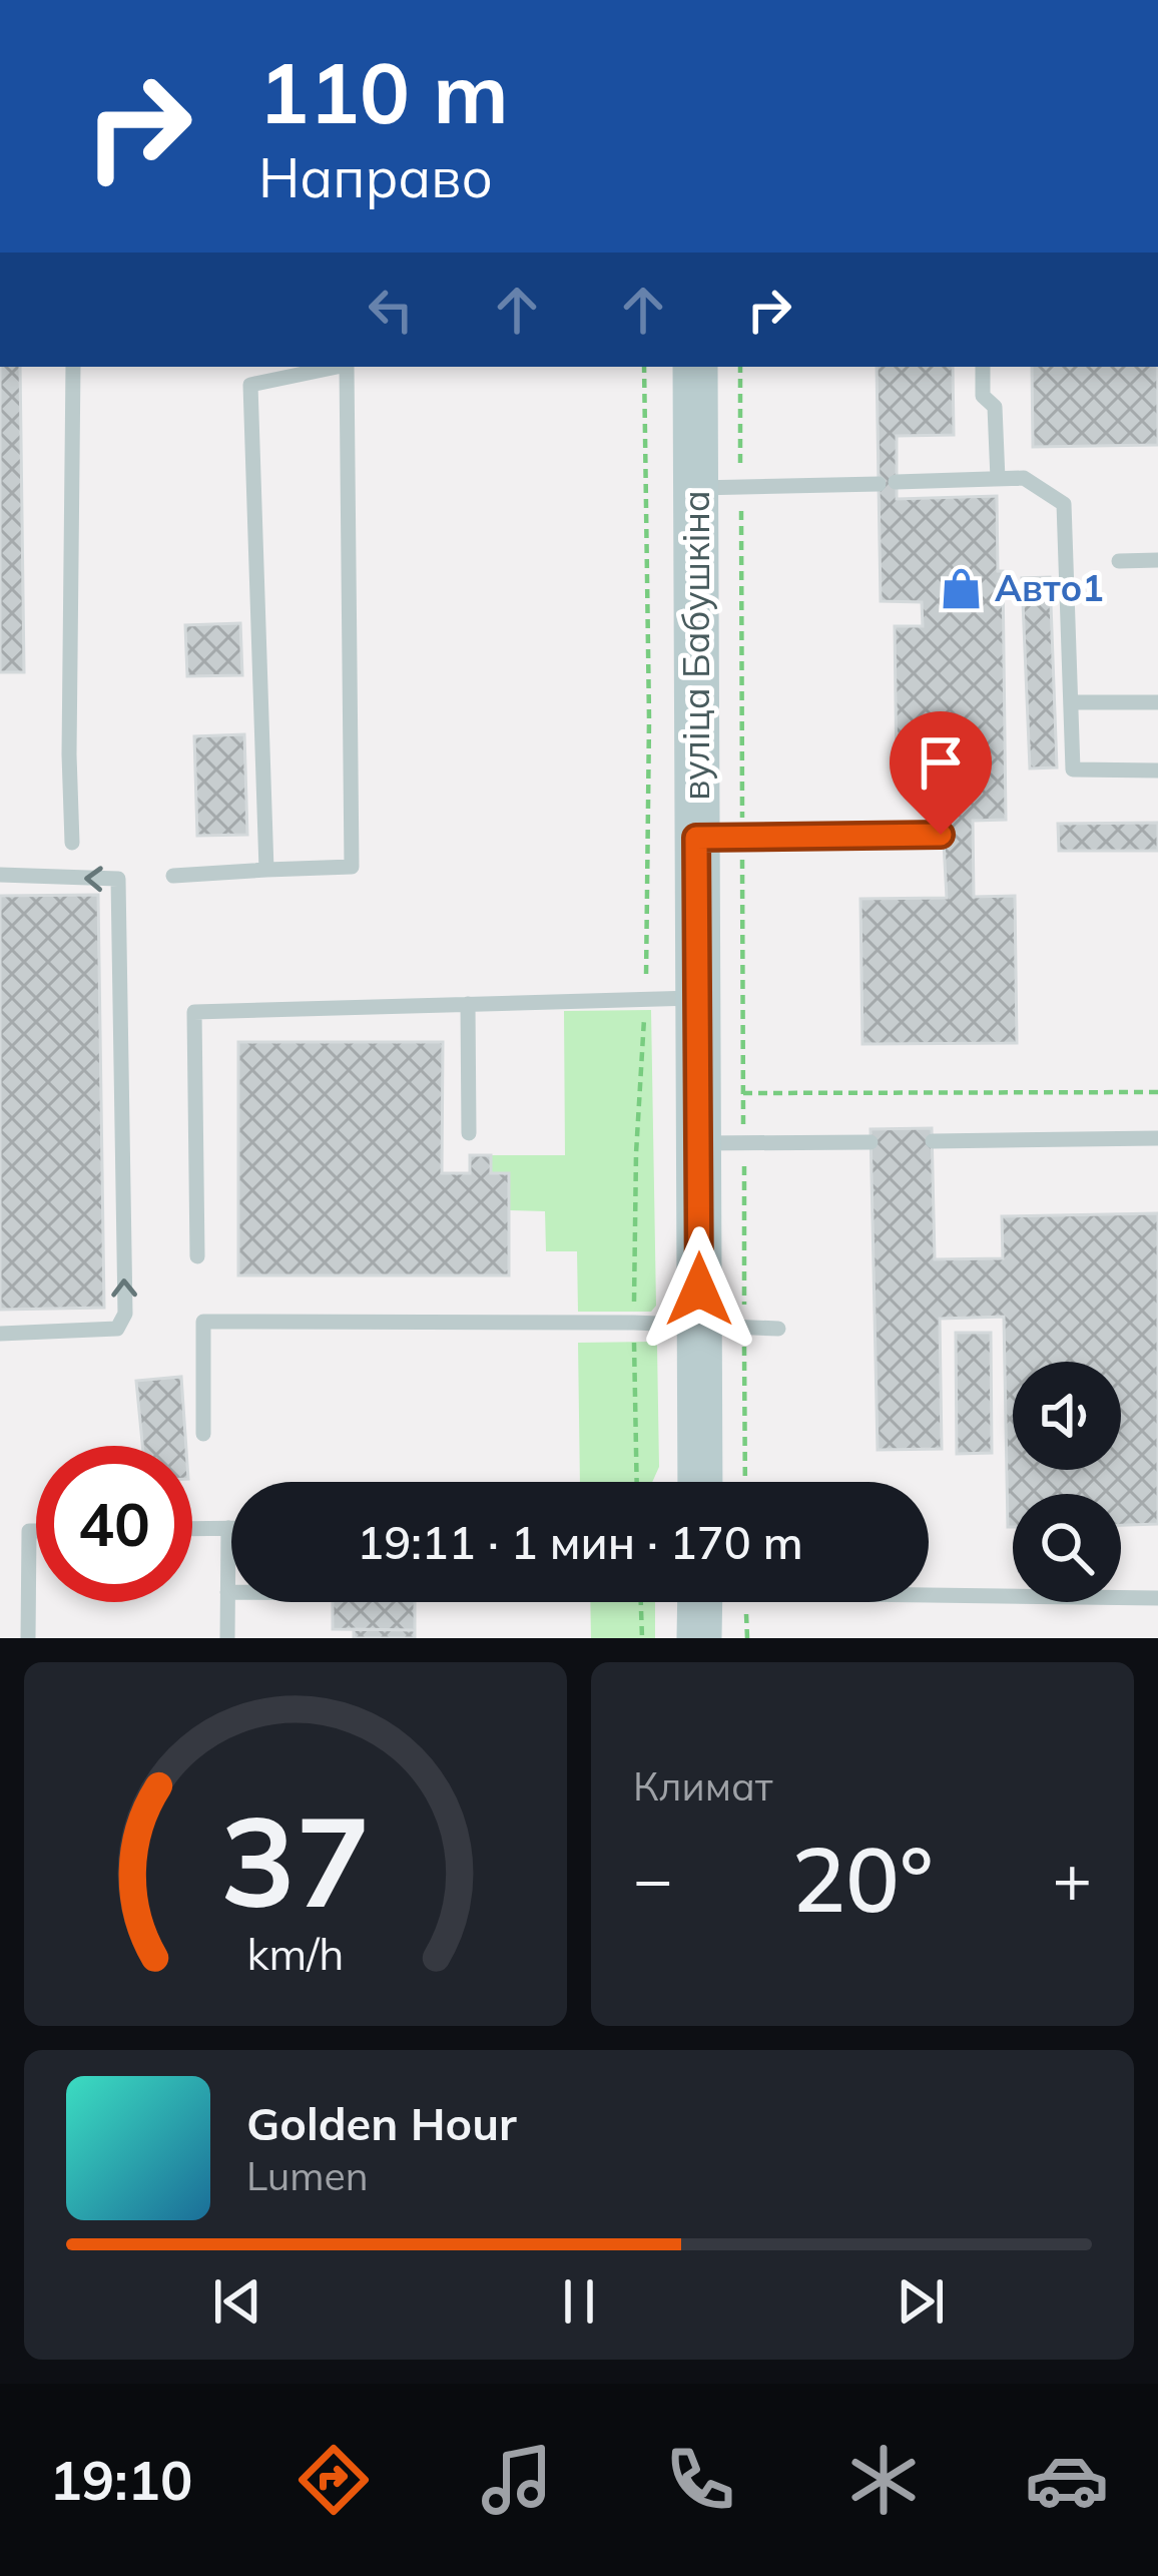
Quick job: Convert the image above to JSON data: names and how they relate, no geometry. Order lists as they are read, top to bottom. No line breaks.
{"streets":{"street":["вуліца Бабушкіна"]},"places":{"shop":["Авто1"]},"page":{"turn":["110 m","Направо"],"limit":"40","trip":"19:11 · 1 мин · 170 m","tile":"Климат","heat":["−","20°","+"],"song":["Golden Hour","Lumen"],"tabs":"19:10","gauge":["37","km/h"]}}
